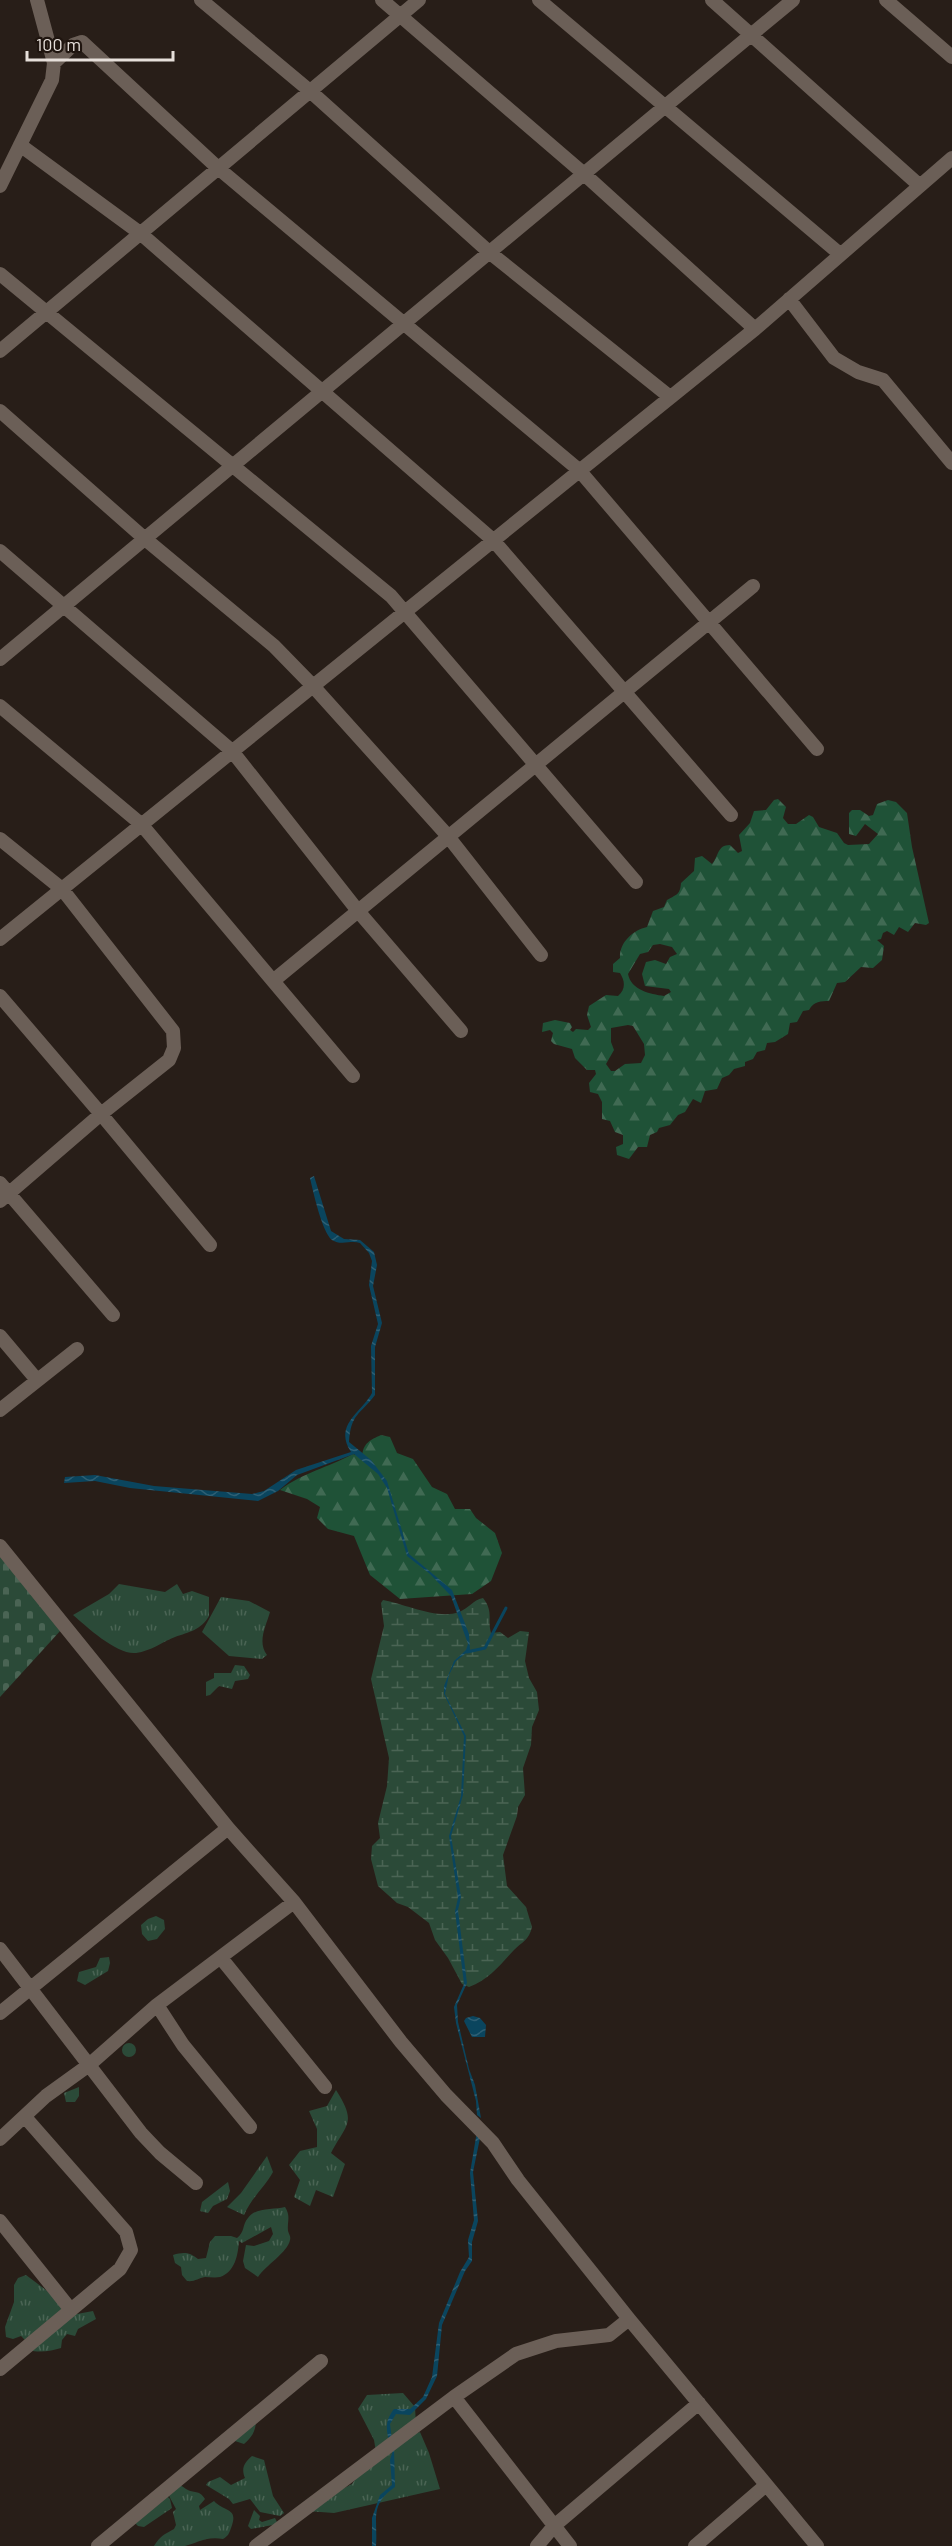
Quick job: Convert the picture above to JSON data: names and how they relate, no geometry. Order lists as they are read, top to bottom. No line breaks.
{"scale_bar":"100 m"}
